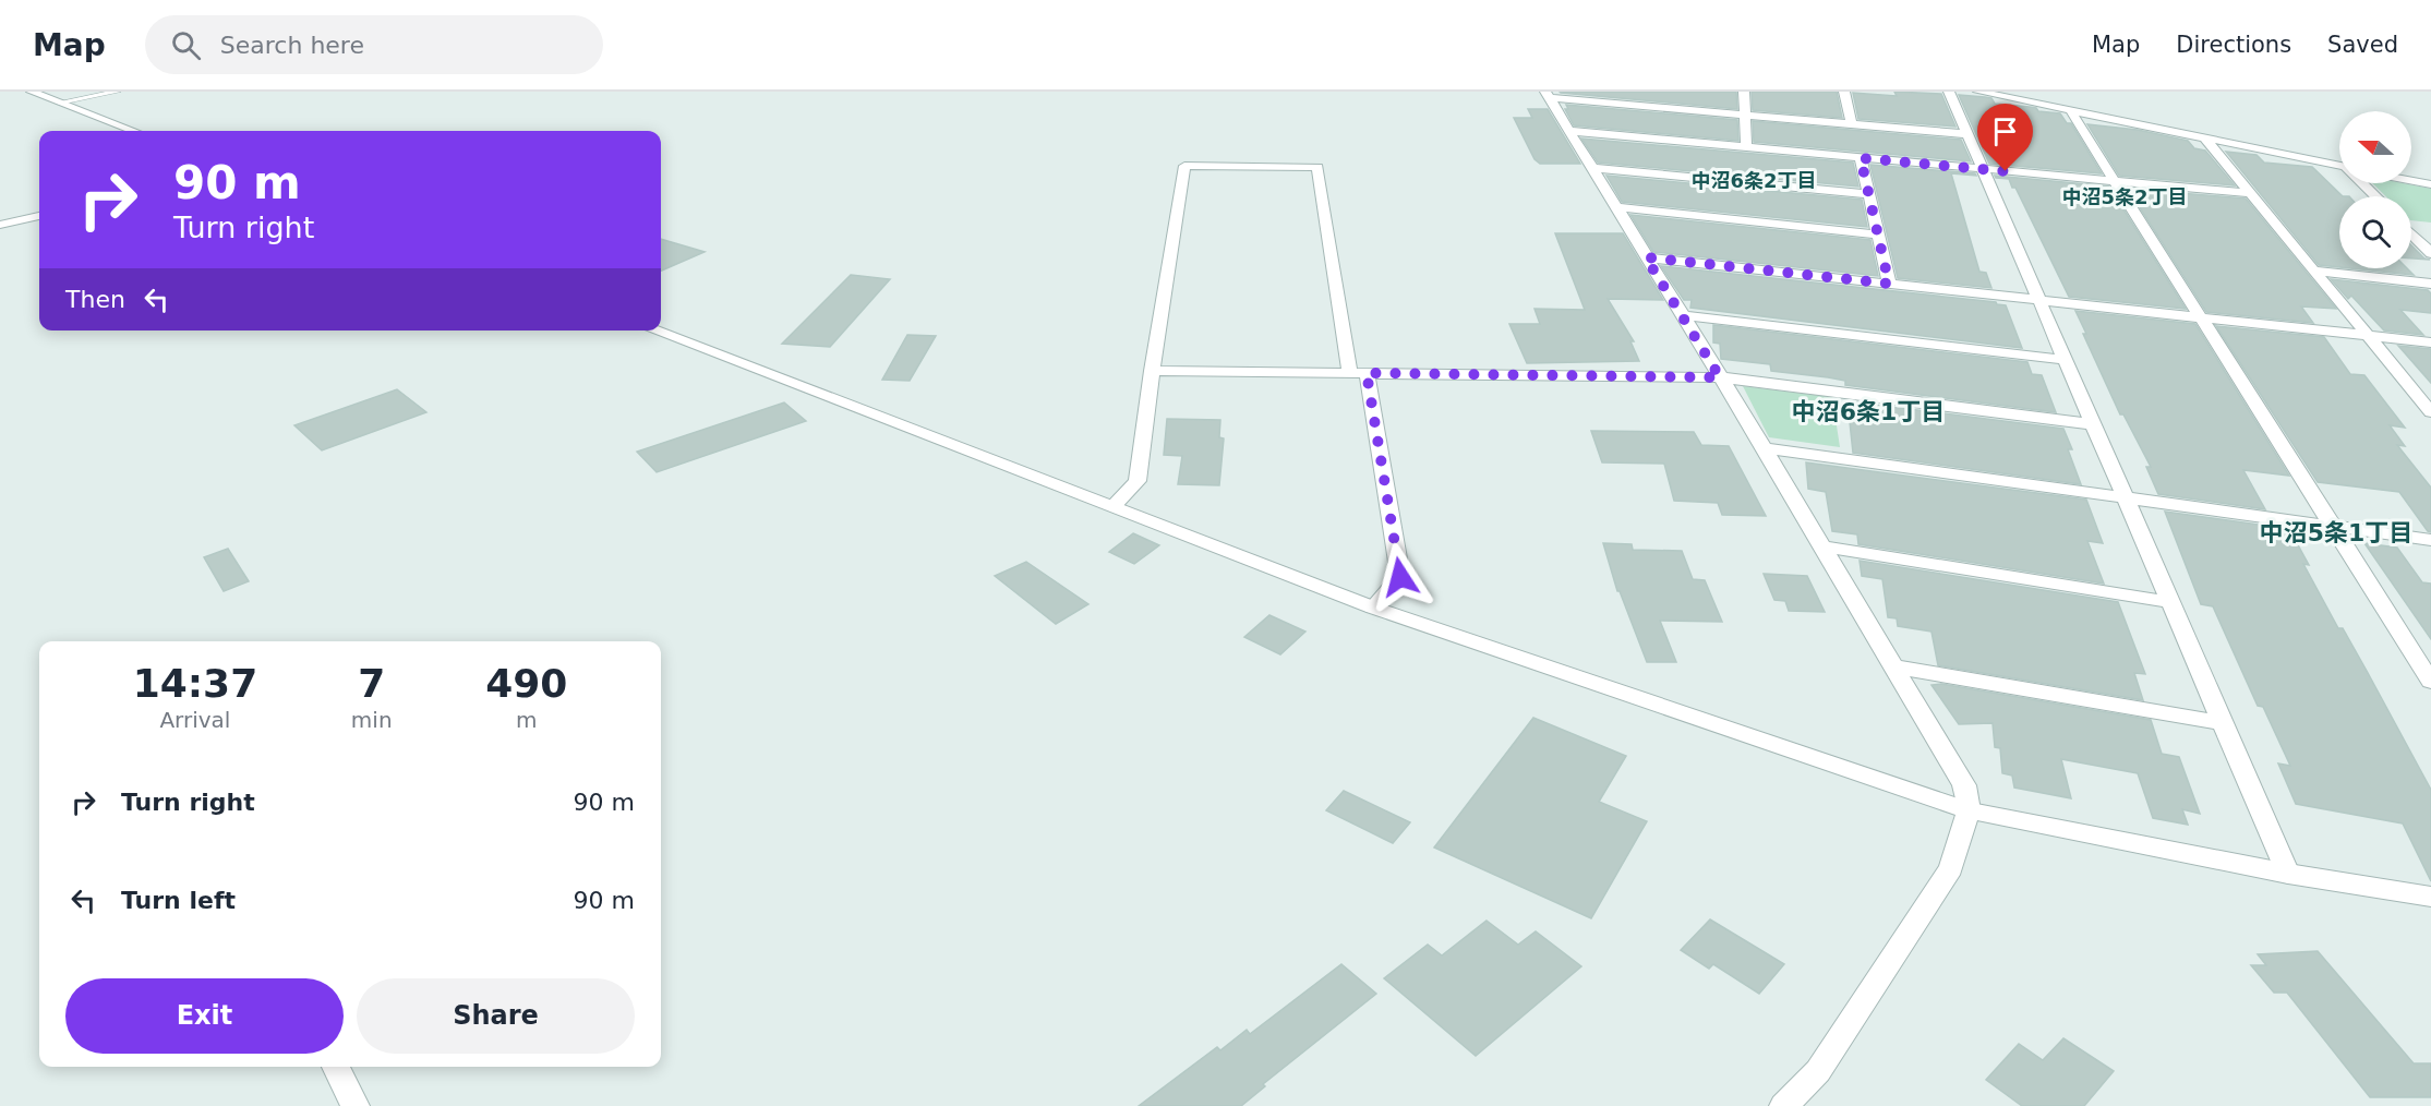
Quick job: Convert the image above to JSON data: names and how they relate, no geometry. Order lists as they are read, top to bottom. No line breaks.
{"districts":["中沼6条2丁目","中沼5条2丁目","中沼6条1丁目","中沼5条1丁目"],"north":"left","page":{"header":"Map","search":"Search here","nav":["Map","Directions","Saved"],"turn":["90 m","Turn right"],"then":"Then","eta":["14:37","Arrival","7","min","490","m"],"list":[{"name":"Turn right","value":"90 m"},{"name":"Turn left","value":"90 m"}],"buttons":["Exit","Share"]}}
